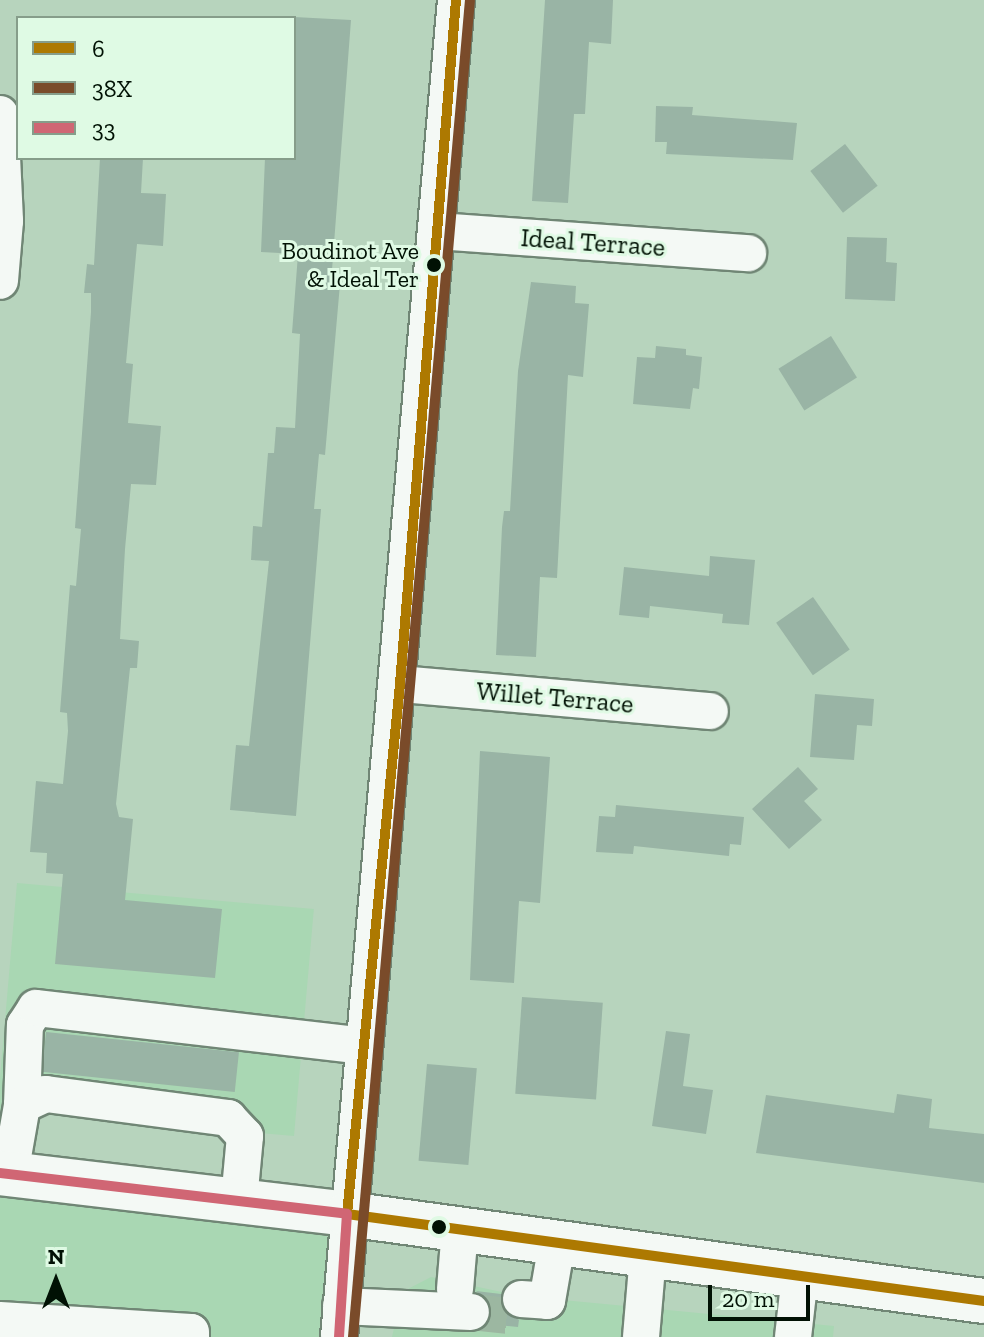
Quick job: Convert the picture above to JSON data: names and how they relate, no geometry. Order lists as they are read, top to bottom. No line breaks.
{"streets":{"street":["Ideal Terrace","Willet Terrace"]},"places":["Boudinot Ave & Ideal Ter"],"lines":["transit line 6","transit line 38X","transit line 33"],"legend":["6","38X","33"],"scale_bar":"20 m","north":"top"}
